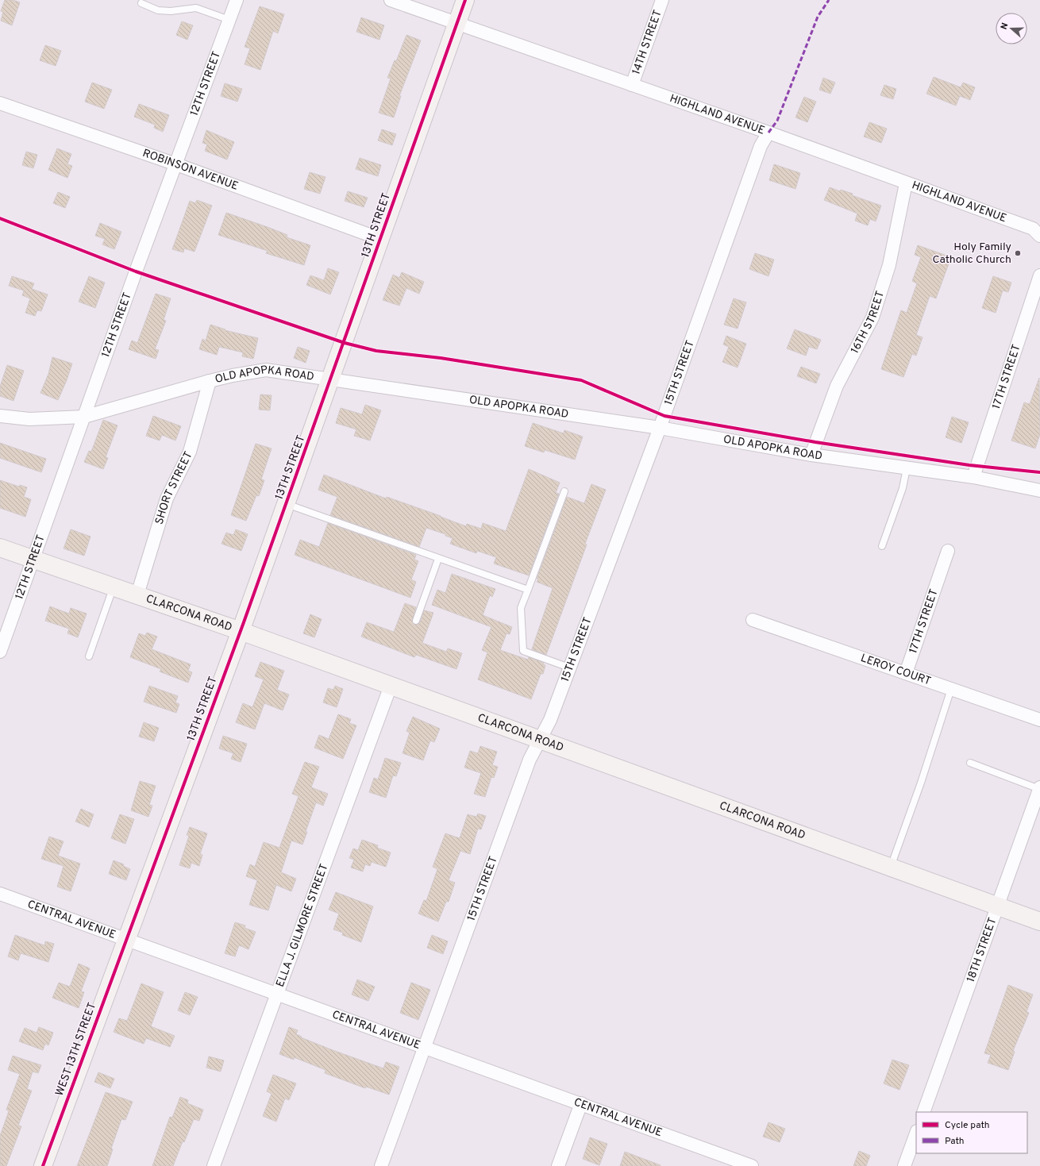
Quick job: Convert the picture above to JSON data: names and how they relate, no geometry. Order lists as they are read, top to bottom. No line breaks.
{"streets":{"street":["14TH STREET","12TH STREET","HIGHLAND AVENUE","ROBINSON AVENUE","13TH STREET","16TH STREET","15TH STREET","17TH STREET","OLD APOPKA ROAD","SHORT STREET","CLARCONA ROAD","LEROY COURT","CENTRAL AVENUE","ELLA J. GILMORE STREET","18TH STREET","WEST 13TH STREET"]},"crossings":[["14TH STREET","HIGHLAND AVENUE"],["12TH STREET","ROBINSON AVENUE"],["12TH STREET","OLD APOPKA ROAD"],["12TH STREET","CLARCONA ROAD"],["HIGHLAND AVENUE","13TH STREET"],["HIGHLAND AVENUE","16TH STREET"],["HIGHLAND AVENUE","15TH STREET"],["ROBINSON AVENUE","13TH STREET"],["13TH STREET","OLD APOPKA ROAD"],["13TH STREET","CLARCONA ROAD"],["13TH STREET","CENTRAL AVENUE"],["13TH STREET","WEST 13TH STREET"],["16TH STREET","OLD APOPKA ROAD"],["15TH STREET","OLD APOPKA ROAD"],["15TH STREET","CLARCONA ROAD"],["15TH STREET","CENTRAL AVENUE"],["17TH STREET","OLD APOPKA ROAD"],["17TH STREET","LEROY COURT"],["OLD APOPKA ROAD","SHORT STREET"],["SHORT STREET","CLARCONA ROAD"],["CLARCONA ROAD","ELLA J. GILMORE STREET"],["CLARCONA ROAD","18TH STREET"],["CENTRAL AVENUE","ELLA J. GILMORE STREET"],["CENTRAL AVENUE","WEST 13TH STREET"]],"places":["Holy Family Catholic Church"],"legend":["Cycle path","Path"],"north":"left"}
